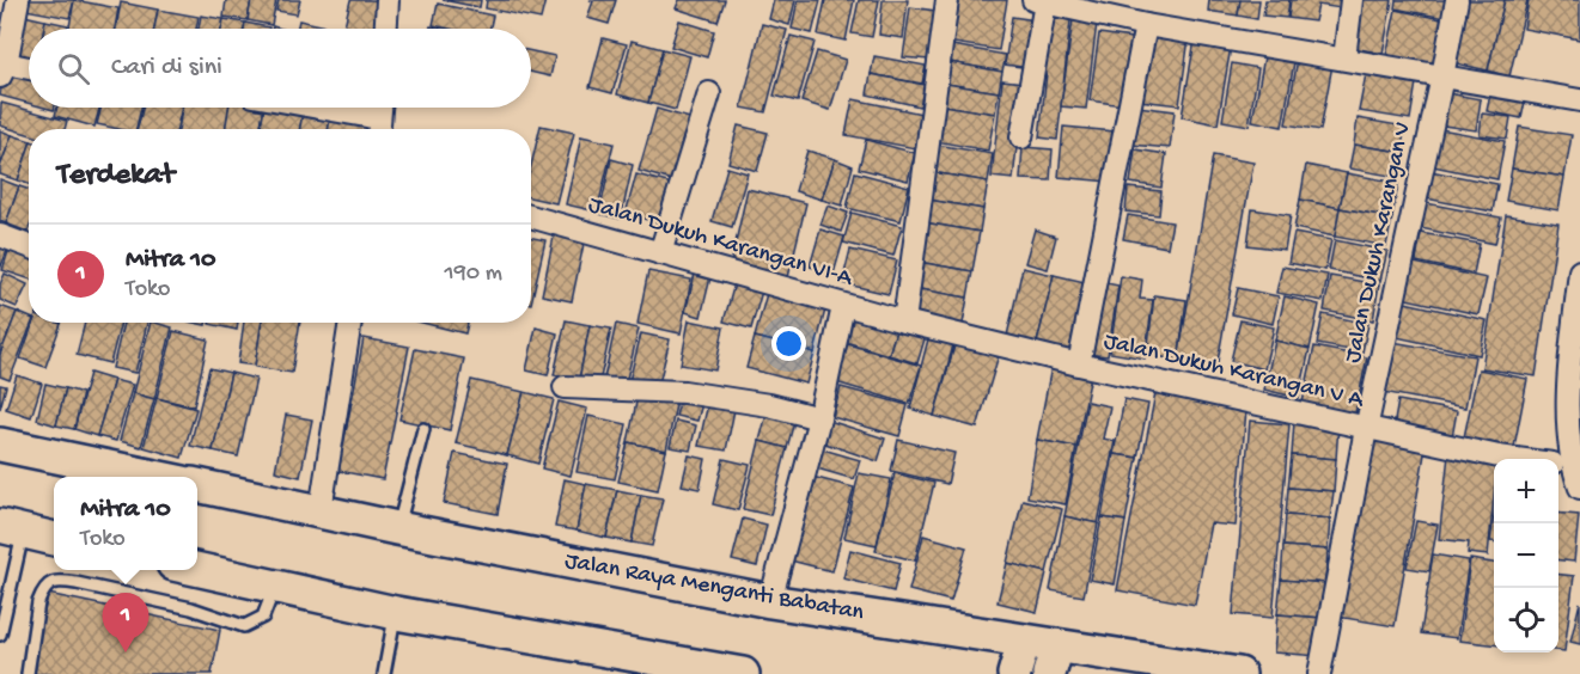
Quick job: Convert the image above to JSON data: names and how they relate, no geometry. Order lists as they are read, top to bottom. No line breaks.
{"streets":{"main road":["Jalan Raya Menganti Babatan"],"street":["Jalan Dukuh Karangan VI-A","Jalan Dukuh Karangan V","Jalan Dukuh Karangan V A"]},"crossings":[["Jalan Dukuh Karangan VI-A","Jalan Dukuh Karangan V A"],["Jalan Dukuh Karangan V","Jalan Dukuh Karangan V A"]],"page":{"search":"Cari di sini","heading":"Terdekat","list":[{"mark":"1","name":"Mitra 10","note":"Toko","value":"190 m"}],"map_buttons":["+","−"],"popup":["Mitra 10","Toko"],"pins":"1"}}
